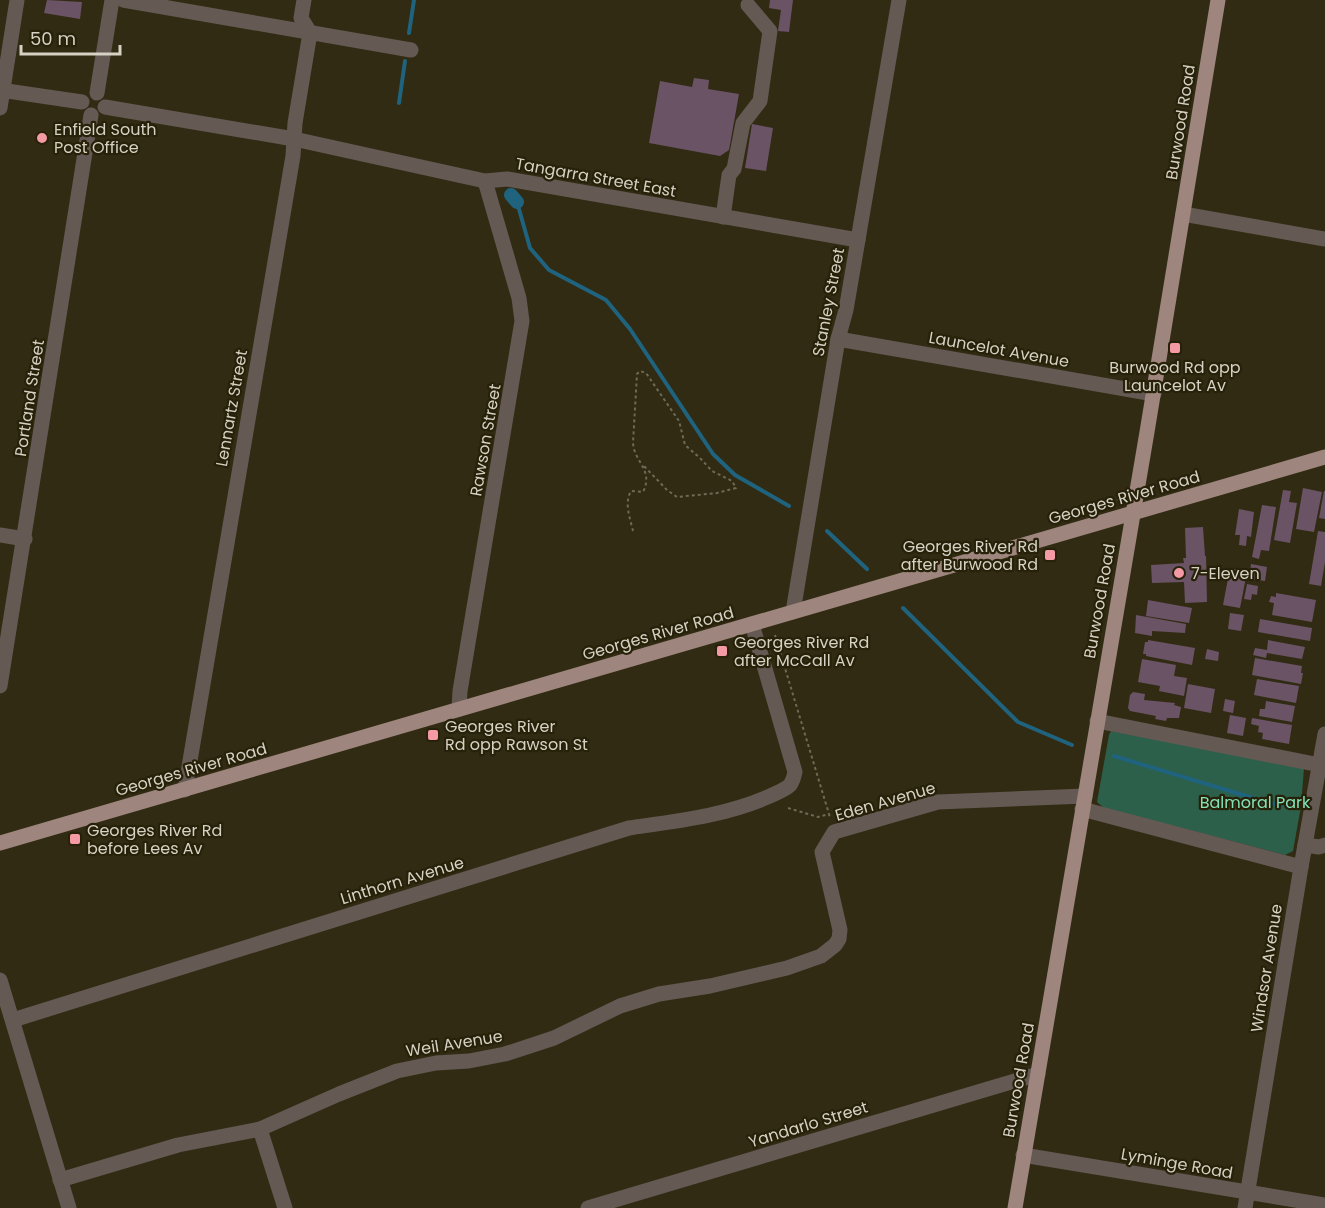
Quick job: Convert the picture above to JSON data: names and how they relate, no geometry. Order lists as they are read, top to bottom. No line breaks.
{"streets":{"main road":["Burwood Road","Georges River Road"],"street":["Tangarra Street East","Stanley Street","Launcelot Avenue","Portland Street","Lennartz Street","Rawson Street","Eden Avenue","Linthorn Avenue","Windsor Avenue","Weil Avenue","Yandarlo Street","Lyminge Road"]},"crossings":[["Burwood Road","Launcelot Avenue"],["Burwood Road","Georges River Road"],["Burwood Road","Eden Avenue"],["Burwood Road","Yandarlo Street"],["Burwood Road","Lyminge Road"],["Tangarra Street East","Stanley Street"],["Tangarra Street East","Portland Street"],["Tangarra Street East","Lennartz Street"],["Tangarra Street East","Rawson Street"],["Stanley Street","Launcelot Avenue"],["Stanley Street","Georges River Road"],["Lennartz Street","Georges River Road"],["Rawson Street","Georges River Road"],["Georges River Road","Linthorn Avenue"],["Eden Avenue","Windsor Avenue"],["Eden Avenue","Weil Avenue"],["Windsor Avenue","Lyminge Road"]],"parks":["Balmoral Park"],"places":{"other":["Enfield South Post Office","7-Eleven"],"transit":["Burwood Rd opp Launcelot Av","Georges River Rd after Burwood Rd","Georges River Rd after McCall Av","Georges River Rd opp Rawson St","Georges River Rd before Lees Av"]},"scale_bar":"50 m"}
